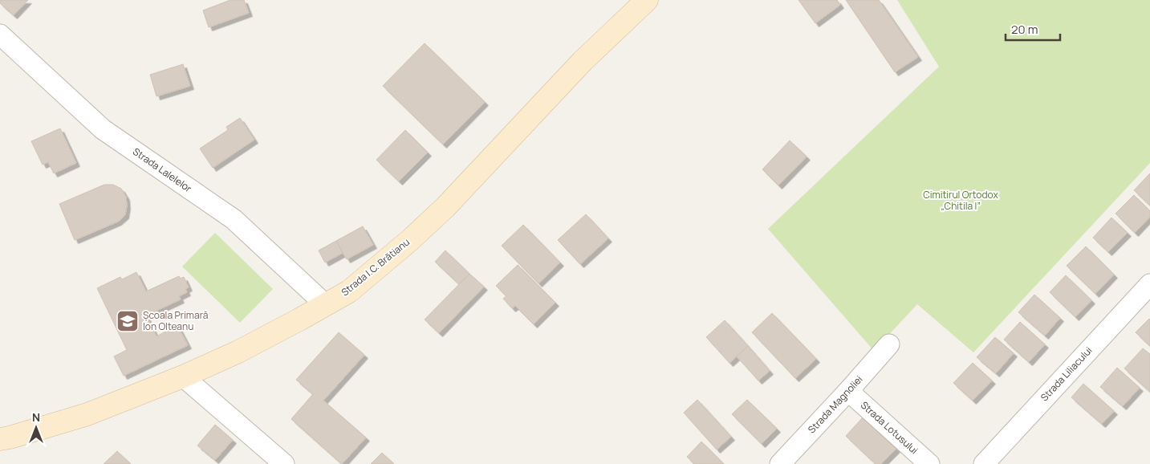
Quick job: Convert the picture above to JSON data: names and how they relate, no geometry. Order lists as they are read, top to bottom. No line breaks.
{"streets":{"main road":["Strada I.C. Brătianu"],"street":["Strada Lalelelor","Strada Liliacului","Strada Magnoliei","Strada Lotusului"]},"crossings":[["Strada Lalelelor","Strada I.C. Brătianu"],["Strada Magnoliei","Strada Lotusului"]],"parks":["Cimitirul Ortodox „Chitila I”"],"places":{"school or university":["Școala Primară Ion Olteanu"]},"scale_bar":"20 m","north":"top"}
